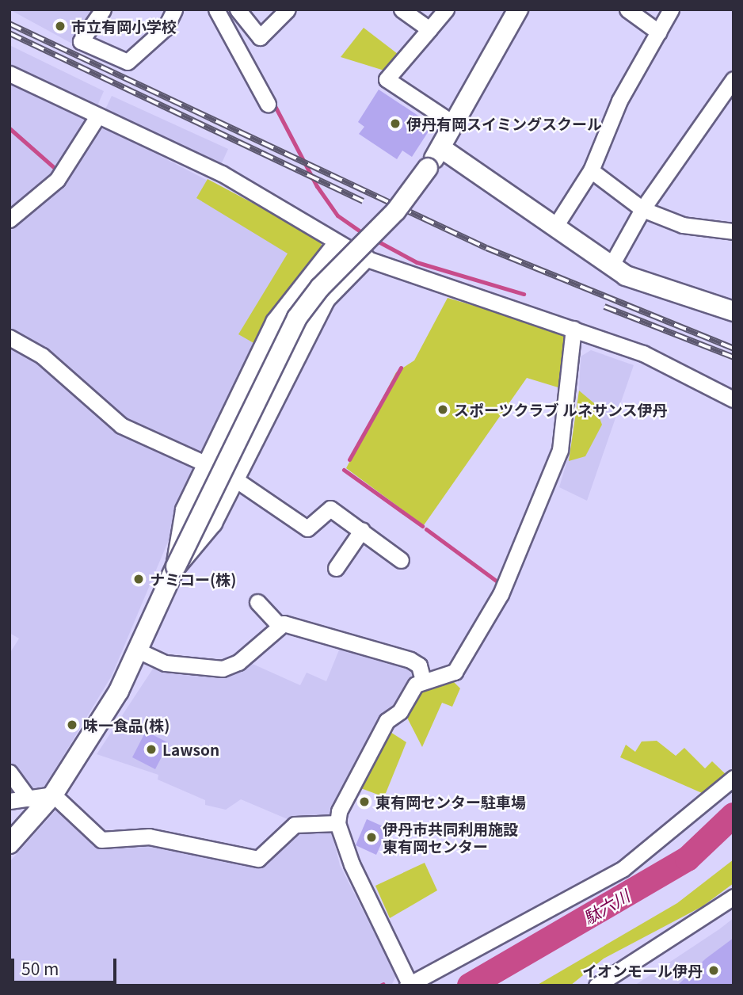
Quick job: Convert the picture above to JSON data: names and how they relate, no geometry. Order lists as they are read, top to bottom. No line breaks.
{"water":["駄六川"],"places":["市立有岡小学校","伊丹有岡スイミングスクール","スポーツクラブ ルネサンス伊丹","ナミコー(株)","味一食品(株)","Lawson","東有岡センター駐車場","伊丹市共同利用施設 東有岡センター","イオンモール伊丹"],"scale_bar":"50 m"}
